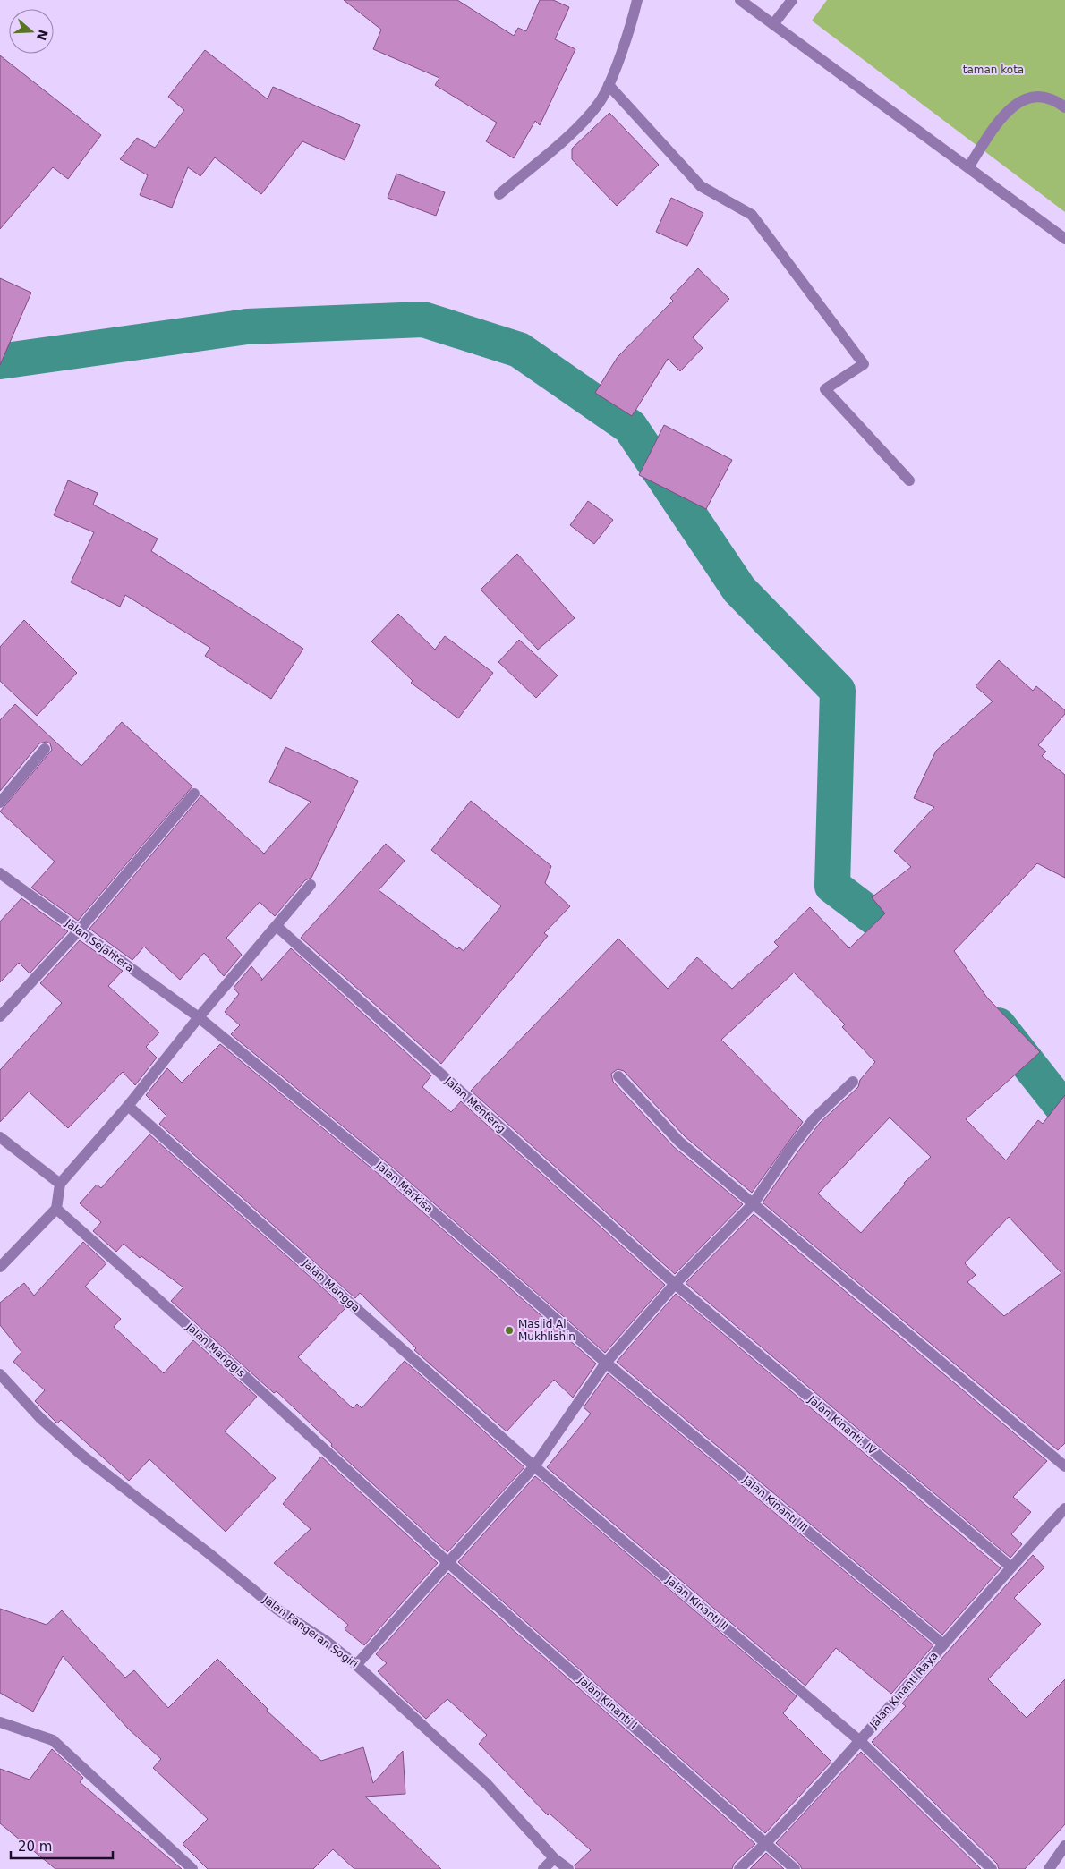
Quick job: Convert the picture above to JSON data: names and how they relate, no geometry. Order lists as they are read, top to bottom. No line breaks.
{"streets":{"street":["Jalan Sejahtera","Jalan Menteng","Jalan Markisa","Jalan Mangga","Jalan Manggis","Jalan Kinanti. IV","Jalan Kinanti III","Jalan Kinanti II","Jalan Pangeran Sogiri","Jalan Kinanti Raya","Jalan Kinanti I"]},"crossings":[["Jalan Sejahtera","Jalan Markisa"],["Jalan Menteng","Jalan Kinanti. IV"],["Jalan Markisa","Jalan Kinanti III"],["Jalan Mangga","Jalan Kinanti II"],["Jalan Manggis","Jalan Kinanti I"],["Jalan Kinanti. IV","Jalan Kinanti Raya"],["Jalan Kinanti III","Jalan Kinanti Raya"],["Jalan Kinanti II","Jalan Kinanti Raya"],["Jalan Kinanti Raya","Jalan Kinanti I"]],"parks":["taman kota"],"places":["Masjid Al Mukhlishin"],"scale_bar":"20 m","north":"right"}
